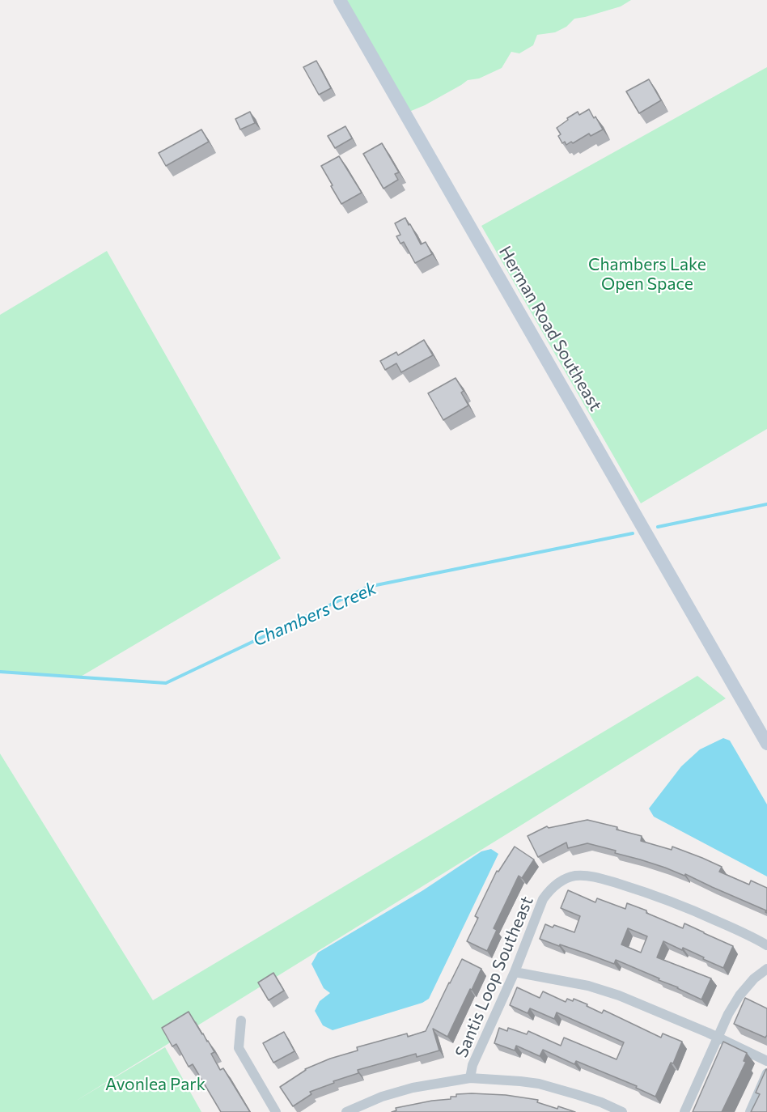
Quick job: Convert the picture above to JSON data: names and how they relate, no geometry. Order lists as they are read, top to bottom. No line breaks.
{"streets":{"street":["Herman Road Southeast","Santis Loop Southeast"]},"water":["Chambers Creek"],"parks":["Chambers Lake Open Space","Avonlea Park"]}
